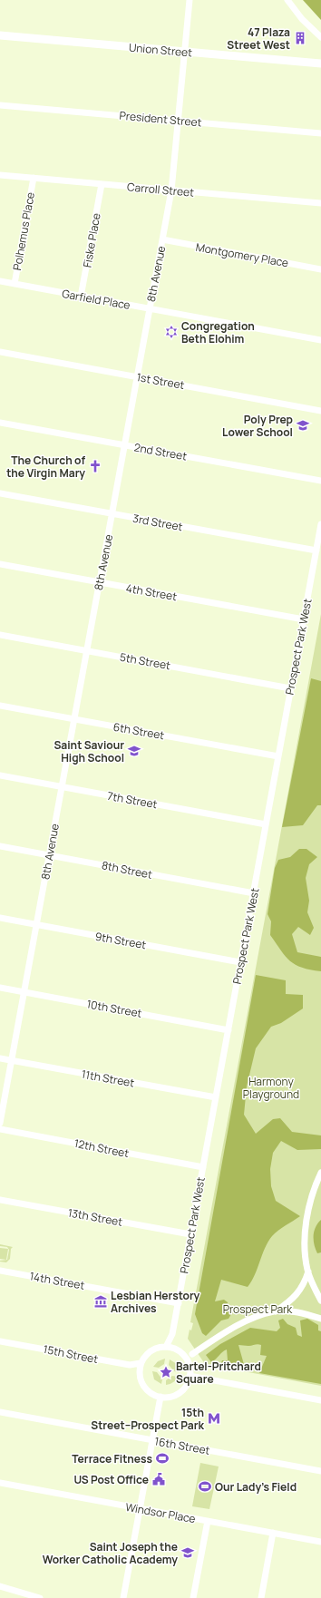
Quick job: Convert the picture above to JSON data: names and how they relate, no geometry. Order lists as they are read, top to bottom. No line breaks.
{"streets":{"main road":["Union Street"],"street":["President Street","Carroll Street","Polhemus Place","Fiske Place","Montgomery Place","8th Avenue","Garfield Place","1st Street","2nd Street","3rd Street","4th Street","Prospect Park West","5th Street","6th Street","7th Street","8th Street","9th Street","10th Street","11th Street","12th Street","13th Street","14th Street","15th Street","16th Street","Windsor Place"]},"crossings":[["Union Street","8th Avenue"],["President Street","8th Avenue"],["Carroll Street","Polhemus Place"],["Carroll Street","Fiske Place"],["Carroll Street","8th Avenue"],["Polhemus Place","Garfield Place"],["Fiske Place","Garfield Place"],["Montgomery Place","8th Avenue"],["8th Avenue","Garfield Place"],["8th Avenue","1st Street"],["8th Avenue","2nd Street"],["8th Avenue","3rd Street"],["8th Avenue","4th Street"],["8th Avenue","5th Street"],["8th Avenue","6th Street"],["8th Avenue","7th Street"],["8th Avenue","8th Street"],["8th Avenue","9th Street"],["8th Avenue","10th Street"],["8th Avenue","11th Street"],["3rd Street","Prospect Park West"],["4th Street","Prospect Park West"],["Prospect Park West","5th Street"],["Prospect Park West","6th Street"],["Prospect Park West","7th Street"],["Prospect Park West","8th Street"],["Prospect Park West","9th Street"],["Prospect Park West","10th Street"],["Prospect Park West","11th Street"],["Prospect Park West","12th Street"],["Prospect Park West","13th Street"],["Prospect Park West","14th Street"],["Prospect Park West","15th Street"]],"parks":["Harmony Playground","Prospect Park"],"places":{"building":["47 Plaza Street West"],"synagogue":["Congregation Beth Elohim"],"school or university":["Poly Prep Lower School","Saint Saviour High School","Saint Joseph the Worker Catholic Academy"],"church":["The Church of the Virgin Mary"],"museum":["Lesbian Herstory Archives"],"place":["Bartel-Pritchard Square"],"metro station":["15th Street–Prospect Park"],"sports":["Terrace Fitness","Our Lady's Field"],"public building":["US Post Office"]}}
